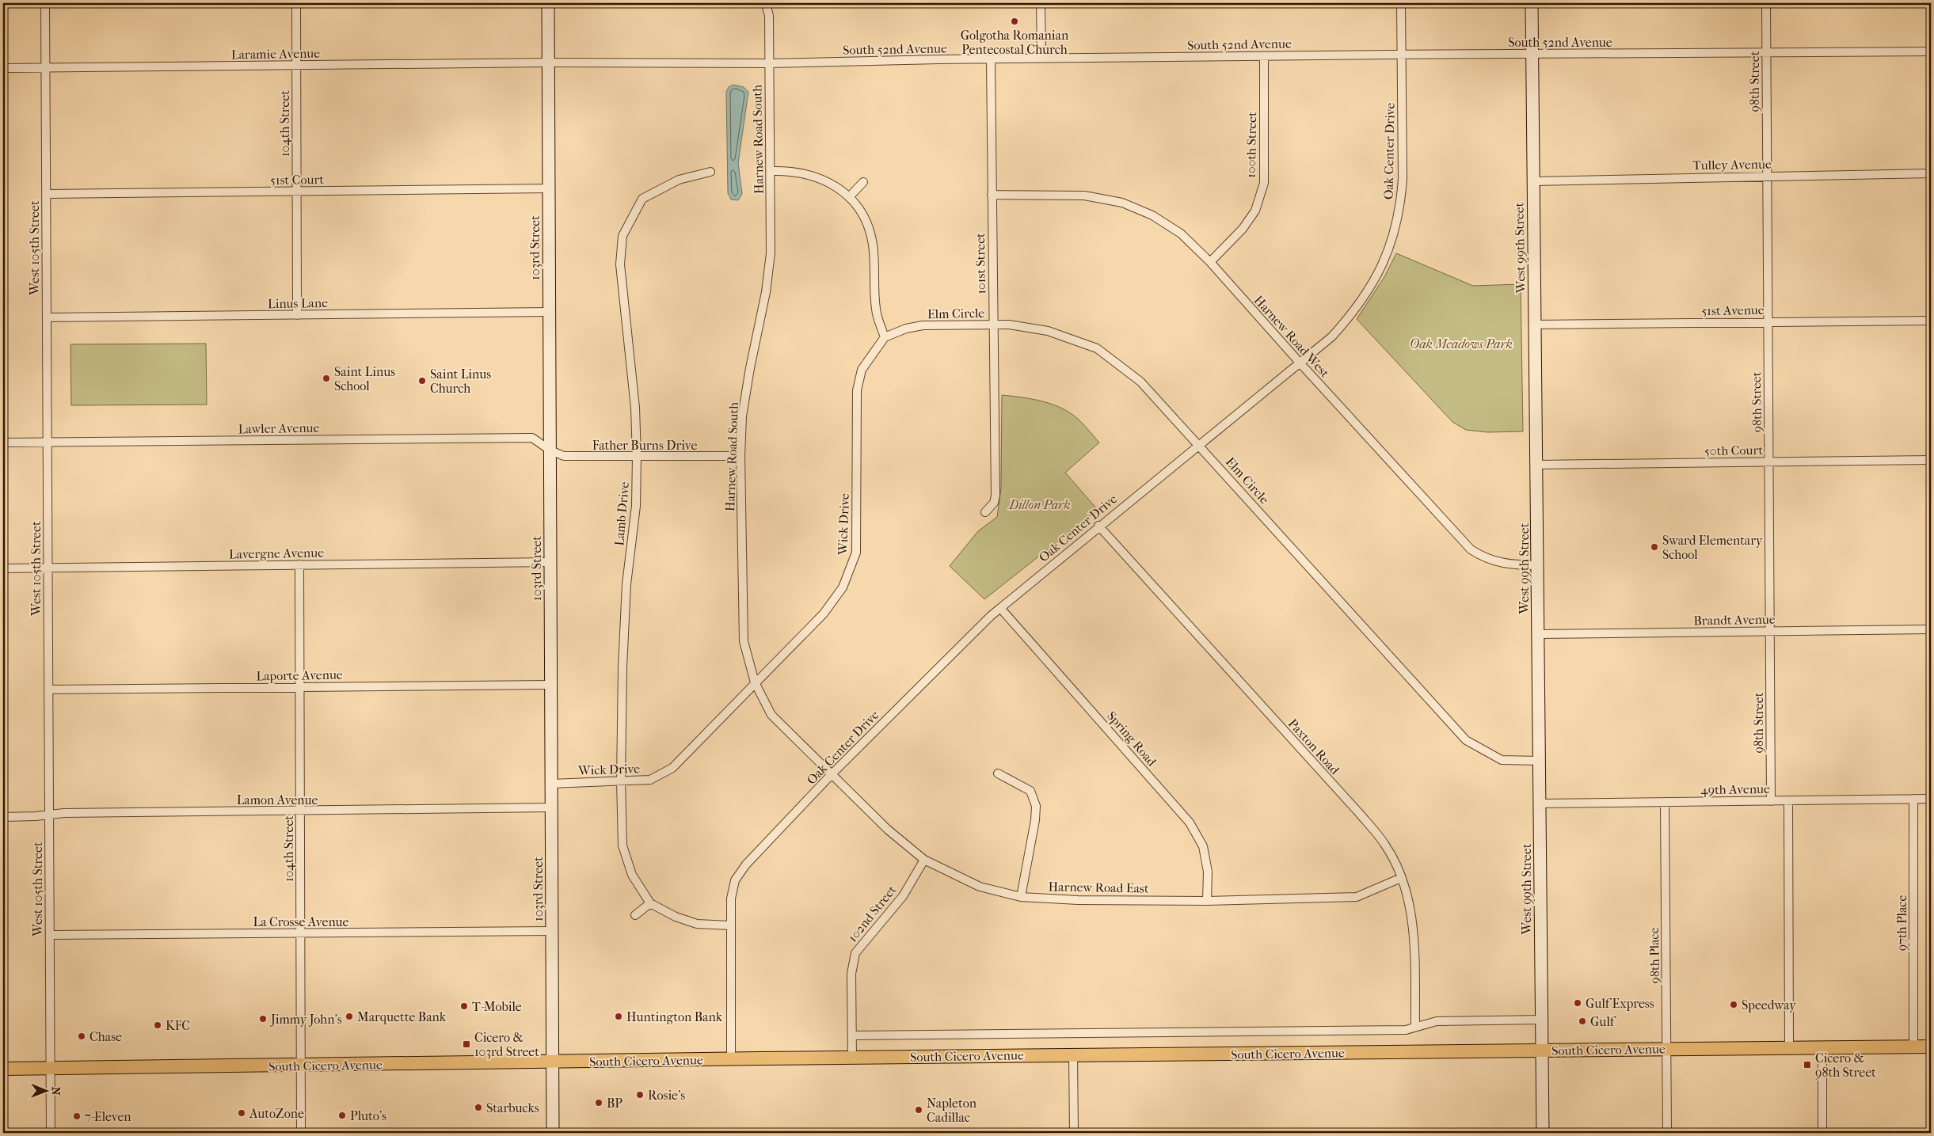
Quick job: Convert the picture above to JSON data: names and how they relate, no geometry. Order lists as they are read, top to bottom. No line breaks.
{"streets":{"main road":["103rd Street","West 99th Street","South Cicero Avenue"],"street":["South 52nd Avenue","Laramie Avenue","98th Street","104th Street","Harnew Road South","100th Street","Oak Center Drive","Tulley Avenue","51st Court","West 105th Street","101st Street","Linus Lane","51st Avenue","Elm Circle","Harnew Road West","Lawler Avenue","Father Burns Drive","50th Court","Lamb Drive","Wick Drive","Lavergne Avenue","Brandt Avenue","Laporte Avenue","Spring Road","Paxton Road","49th Avenue","Lamon Avenue","Harnew Road East","102nd Street","La Crosse Avenue","97th Place","98th Place"]},"crossings":[["South 52nd Avenue","Laramie Avenue"],["South 52nd Avenue","98th Street"],["South 52nd Avenue","Harnew Road South"],["South 52nd Avenue","100th Street"],["South 52nd Avenue","Oak Center Drive"],["South 52nd Avenue","103rd Street"],["South 52nd Avenue","West 99th Street"],["South 52nd Avenue","101st Street"],["Laramie Avenue","104th Street"],["Laramie Avenue","West 105th Street"],["Laramie Avenue","103rd Street"],["98th Street","Tulley Avenue"],["98th Street","51st Avenue"],["98th Street","50th Court"],["98th Street","Brandt Avenue"],["98th Street","49th Avenue"],["104th Street","51st Court"],["104th Street","Linus Lane"],["104th Street","Lavergne Avenue"],["104th Street","Laporte Avenue"],["104th Street","Lamon Avenue"],["104th Street","La Crosse Avenue"],["104th Street","South Cicero Avenue"],["Harnew Road South","Oak Center Drive"],["Harnew Road South","Father Burns Drive"],["Harnew Road South","Wick Drive"],["Harnew Road South","Harnew Road East"],["100th Street","Harnew Road West"],["Oak Center Drive","Elm Circle"],["Oak Center Drive","Harnew Road West"],["Oak Center Drive","Lamb Drive"],["Oak Center Drive","Spring Road"],["Oak Center Drive","Paxton Road"],["Oak Center Drive","Harnew Road East"],["Oak Center Drive","South Cicero Avenue"],["Tulley Avenue","West 99th Street"],["51st Court","West 105th Street"],["51st Court","103rd Street"],["West 105th Street","Linus Lane"],["West 105th Street","Lawler Avenue"],["West 105th Street","Lavergne Avenue"],["West 105th Street","Laporte Avenue"],["West 105th Street","Lamon Avenue"],["West 105th Street","La Crosse Avenue"],["West 105th Street","South Cicero Avenue"],["103rd Street","Linus Lane"],["103rd Street","Lawler Avenue"],["103rd Street","Father Burns Drive"],["103rd Street","Wick Drive"],["103rd Street","Lavergne Avenue"],["103rd Street","Laporte Avenue"],["103rd Street","Lamon Avenue"],["103rd Street","La Crosse Avenue"],["103rd Street","South Cicero Avenue"],["West 99th Street","51st Avenue"],["West 99th Street","Elm Circle"],["West 99th Street","Harnew Road West"],["West 99th Street","50th Court"],["West 99th Street","Brandt Avenue"],["West 99th Street","49th Avenue"],["West 99th Street","South Cicero Avenue"],["101st Street","Elm Circle"],["101st Street","Harnew Road West"],["Elm Circle","Wick Drive"],["Lawler Avenue","Father Burns Drive"],["Father Burns Drive","Lamb Drive"],["Lamb Drive","Wick Drive"],["Spring Road","Harnew Road East"],["Paxton Road","Harnew Road East"],["Paxton Road","South Cicero Avenue"],["49th Avenue","97th Place"],["49th Avenue","98th Place"],["Harnew Road East","102nd Street"],["102nd Street","South Cicero Avenue"],["97th Place","South Cicero Avenue"],["98th Place","South Cicero Avenue"]],"parks":["Oak Meadows Park","Dillon Park"],"places":{"other":["Golgotha Romanian Pentecostal Church","Saint Linus School","Saint Linus Church","Sward Elementary School","Gulf Express","Speedway","T-Mobile","Marquette Bank","Huntington Bank","Jimmy John's","Gulf","KFC","Chase","Rosie's","BP","Starbucks","Napleton Cadillac","AutoZone","Pluto's","7-Eleven"],"transit":["Cicero & 103rd Street","Cicero & 98th Street"]},"north":"right"}
